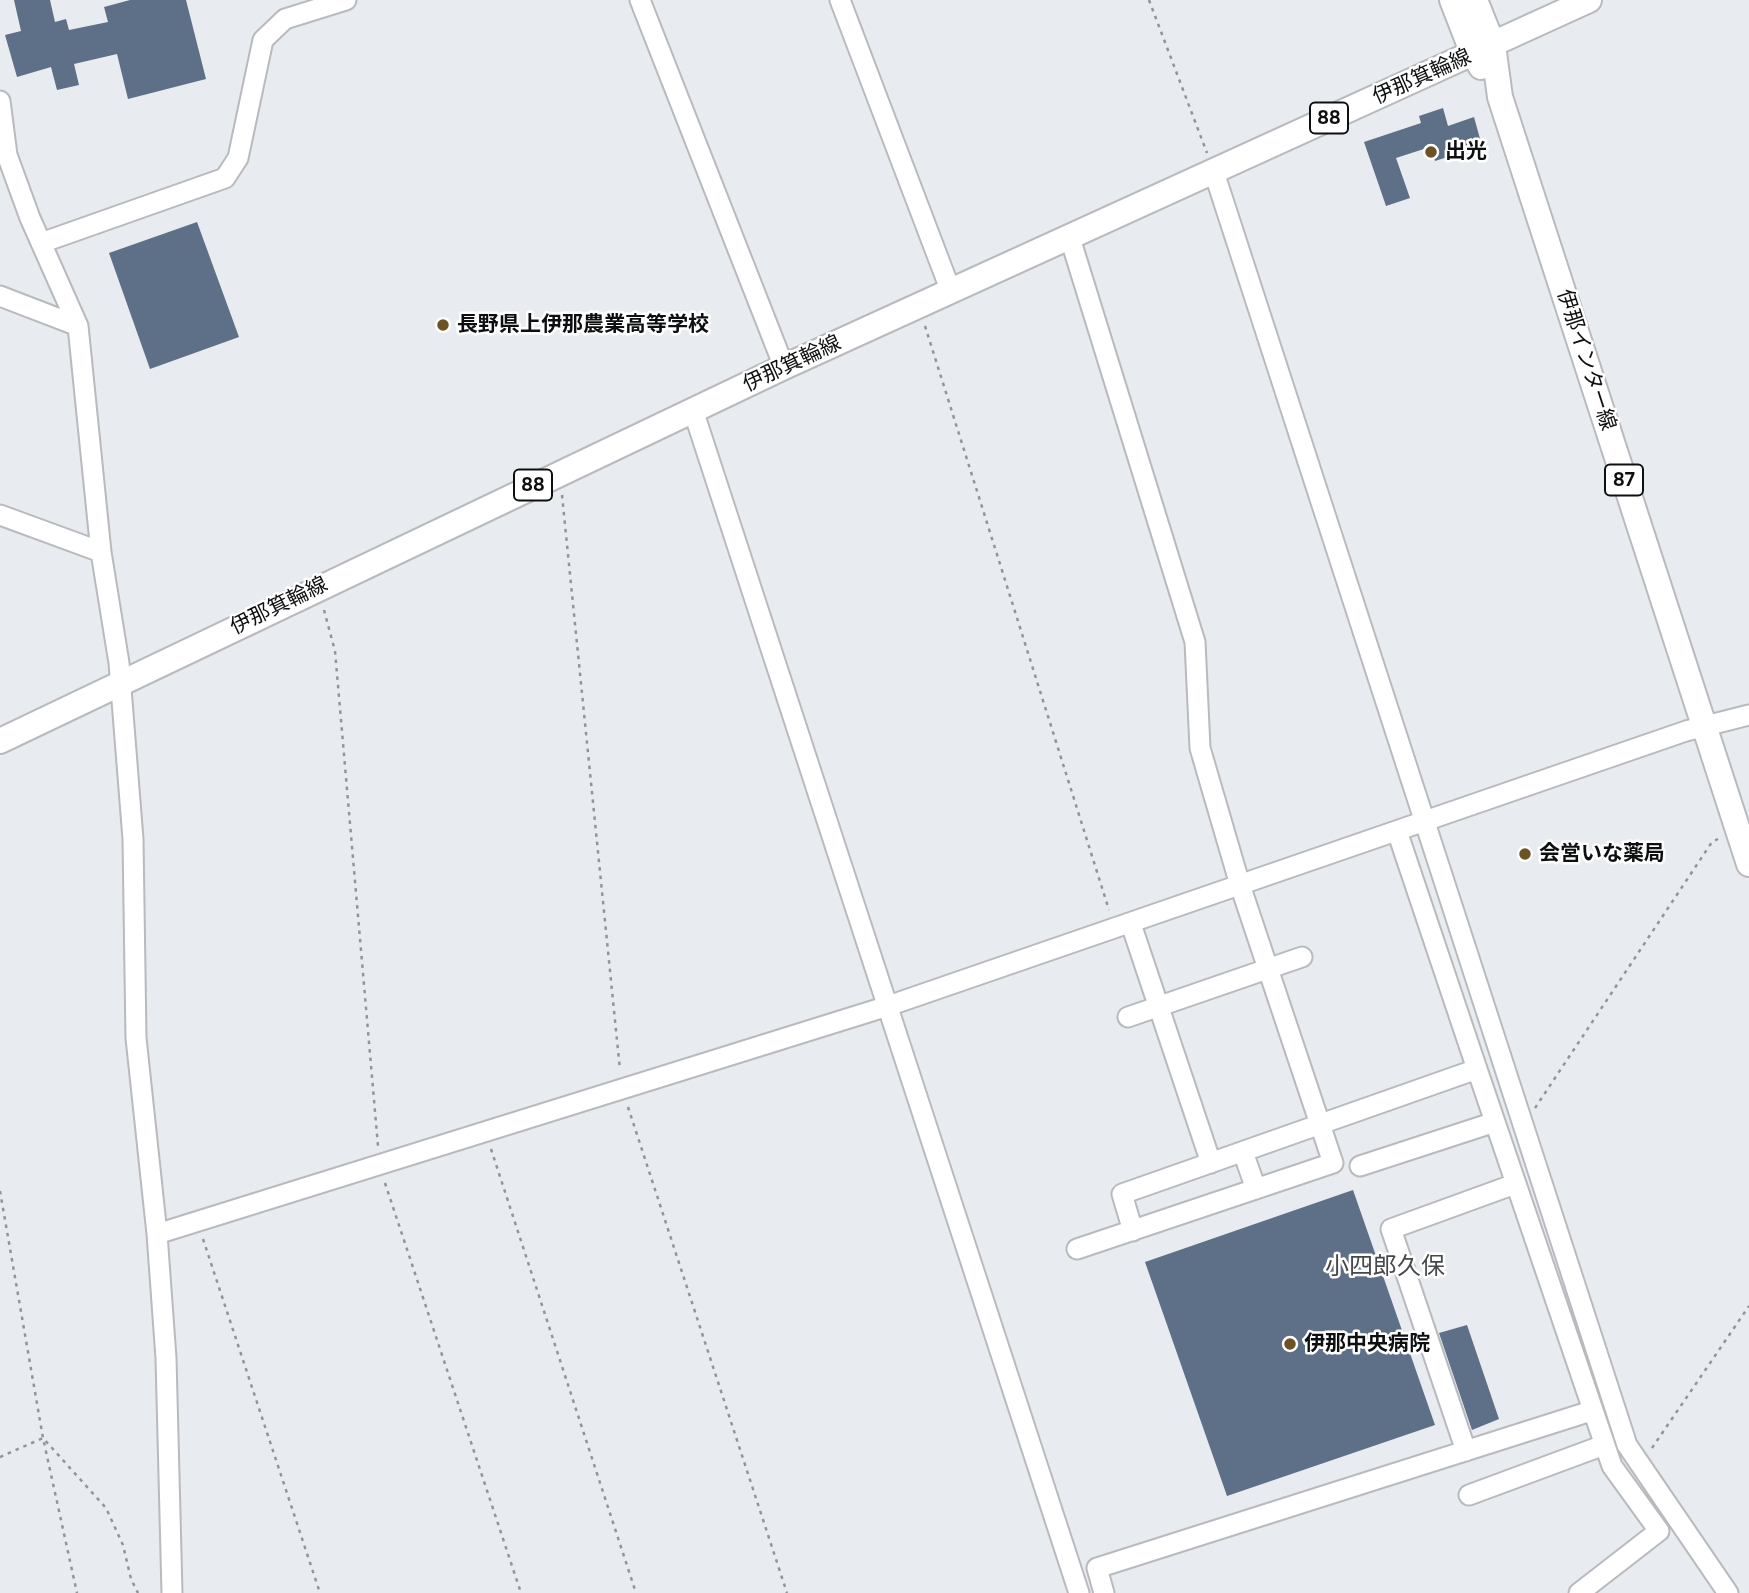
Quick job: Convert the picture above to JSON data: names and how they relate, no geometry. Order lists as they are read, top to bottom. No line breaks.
{"streets":{"main road":["伊那箕輪線","88","伊那インター線","87"]},"crossings":[["伊那箕輪線","伊那インター線"]],"districts":["小四郎久保"],"places":["出光","長野県上伊那農業高等学校","会営いな薬局","伊那中央病院"]}
